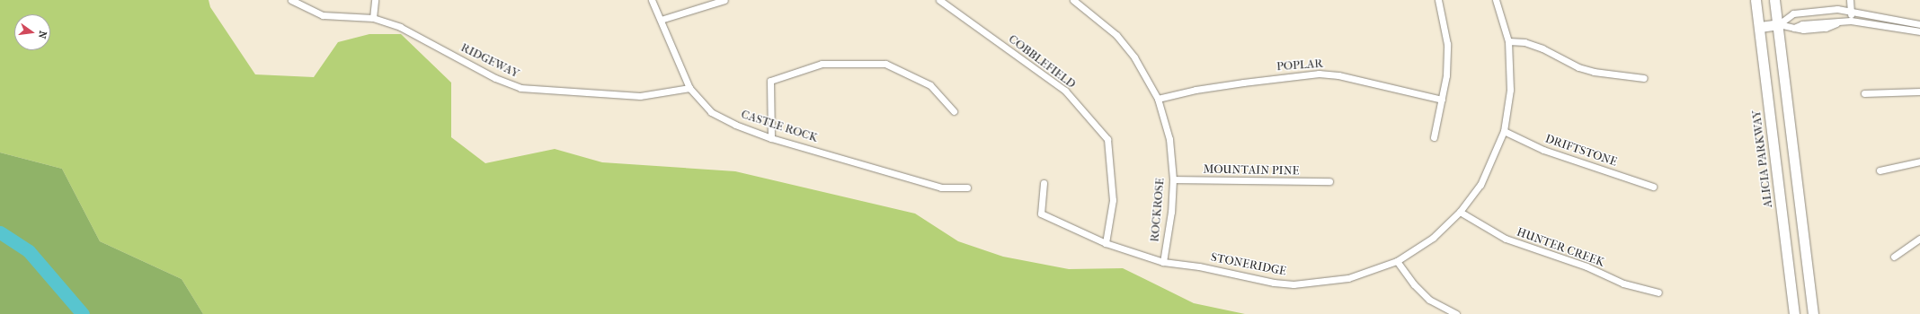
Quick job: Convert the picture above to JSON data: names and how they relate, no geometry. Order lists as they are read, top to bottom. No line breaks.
{"streets":{"main road":["ALICIA PARKWAY"],"street":["RIDGEWAY","COBBLEFIELD","POPLAR","CASTLE ROCK","DRIFTSTONE","MOUNTAIN PINE","ROCKROSE","HUNTER CREEK","STONERIDGE"]},"crossings":[["RIDGEWAY","CASTLE ROCK"],["COBBLEFIELD","STONERIDGE"],["POPLAR","ROCKROSE"],["DRIFTSTONE","STONERIDGE"],["MOUNTAIN PINE","ROCKROSE"],["ROCKROSE","STONERIDGE"],["HUNTER CREEK","STONERIDGE"]],"north":"right"}
